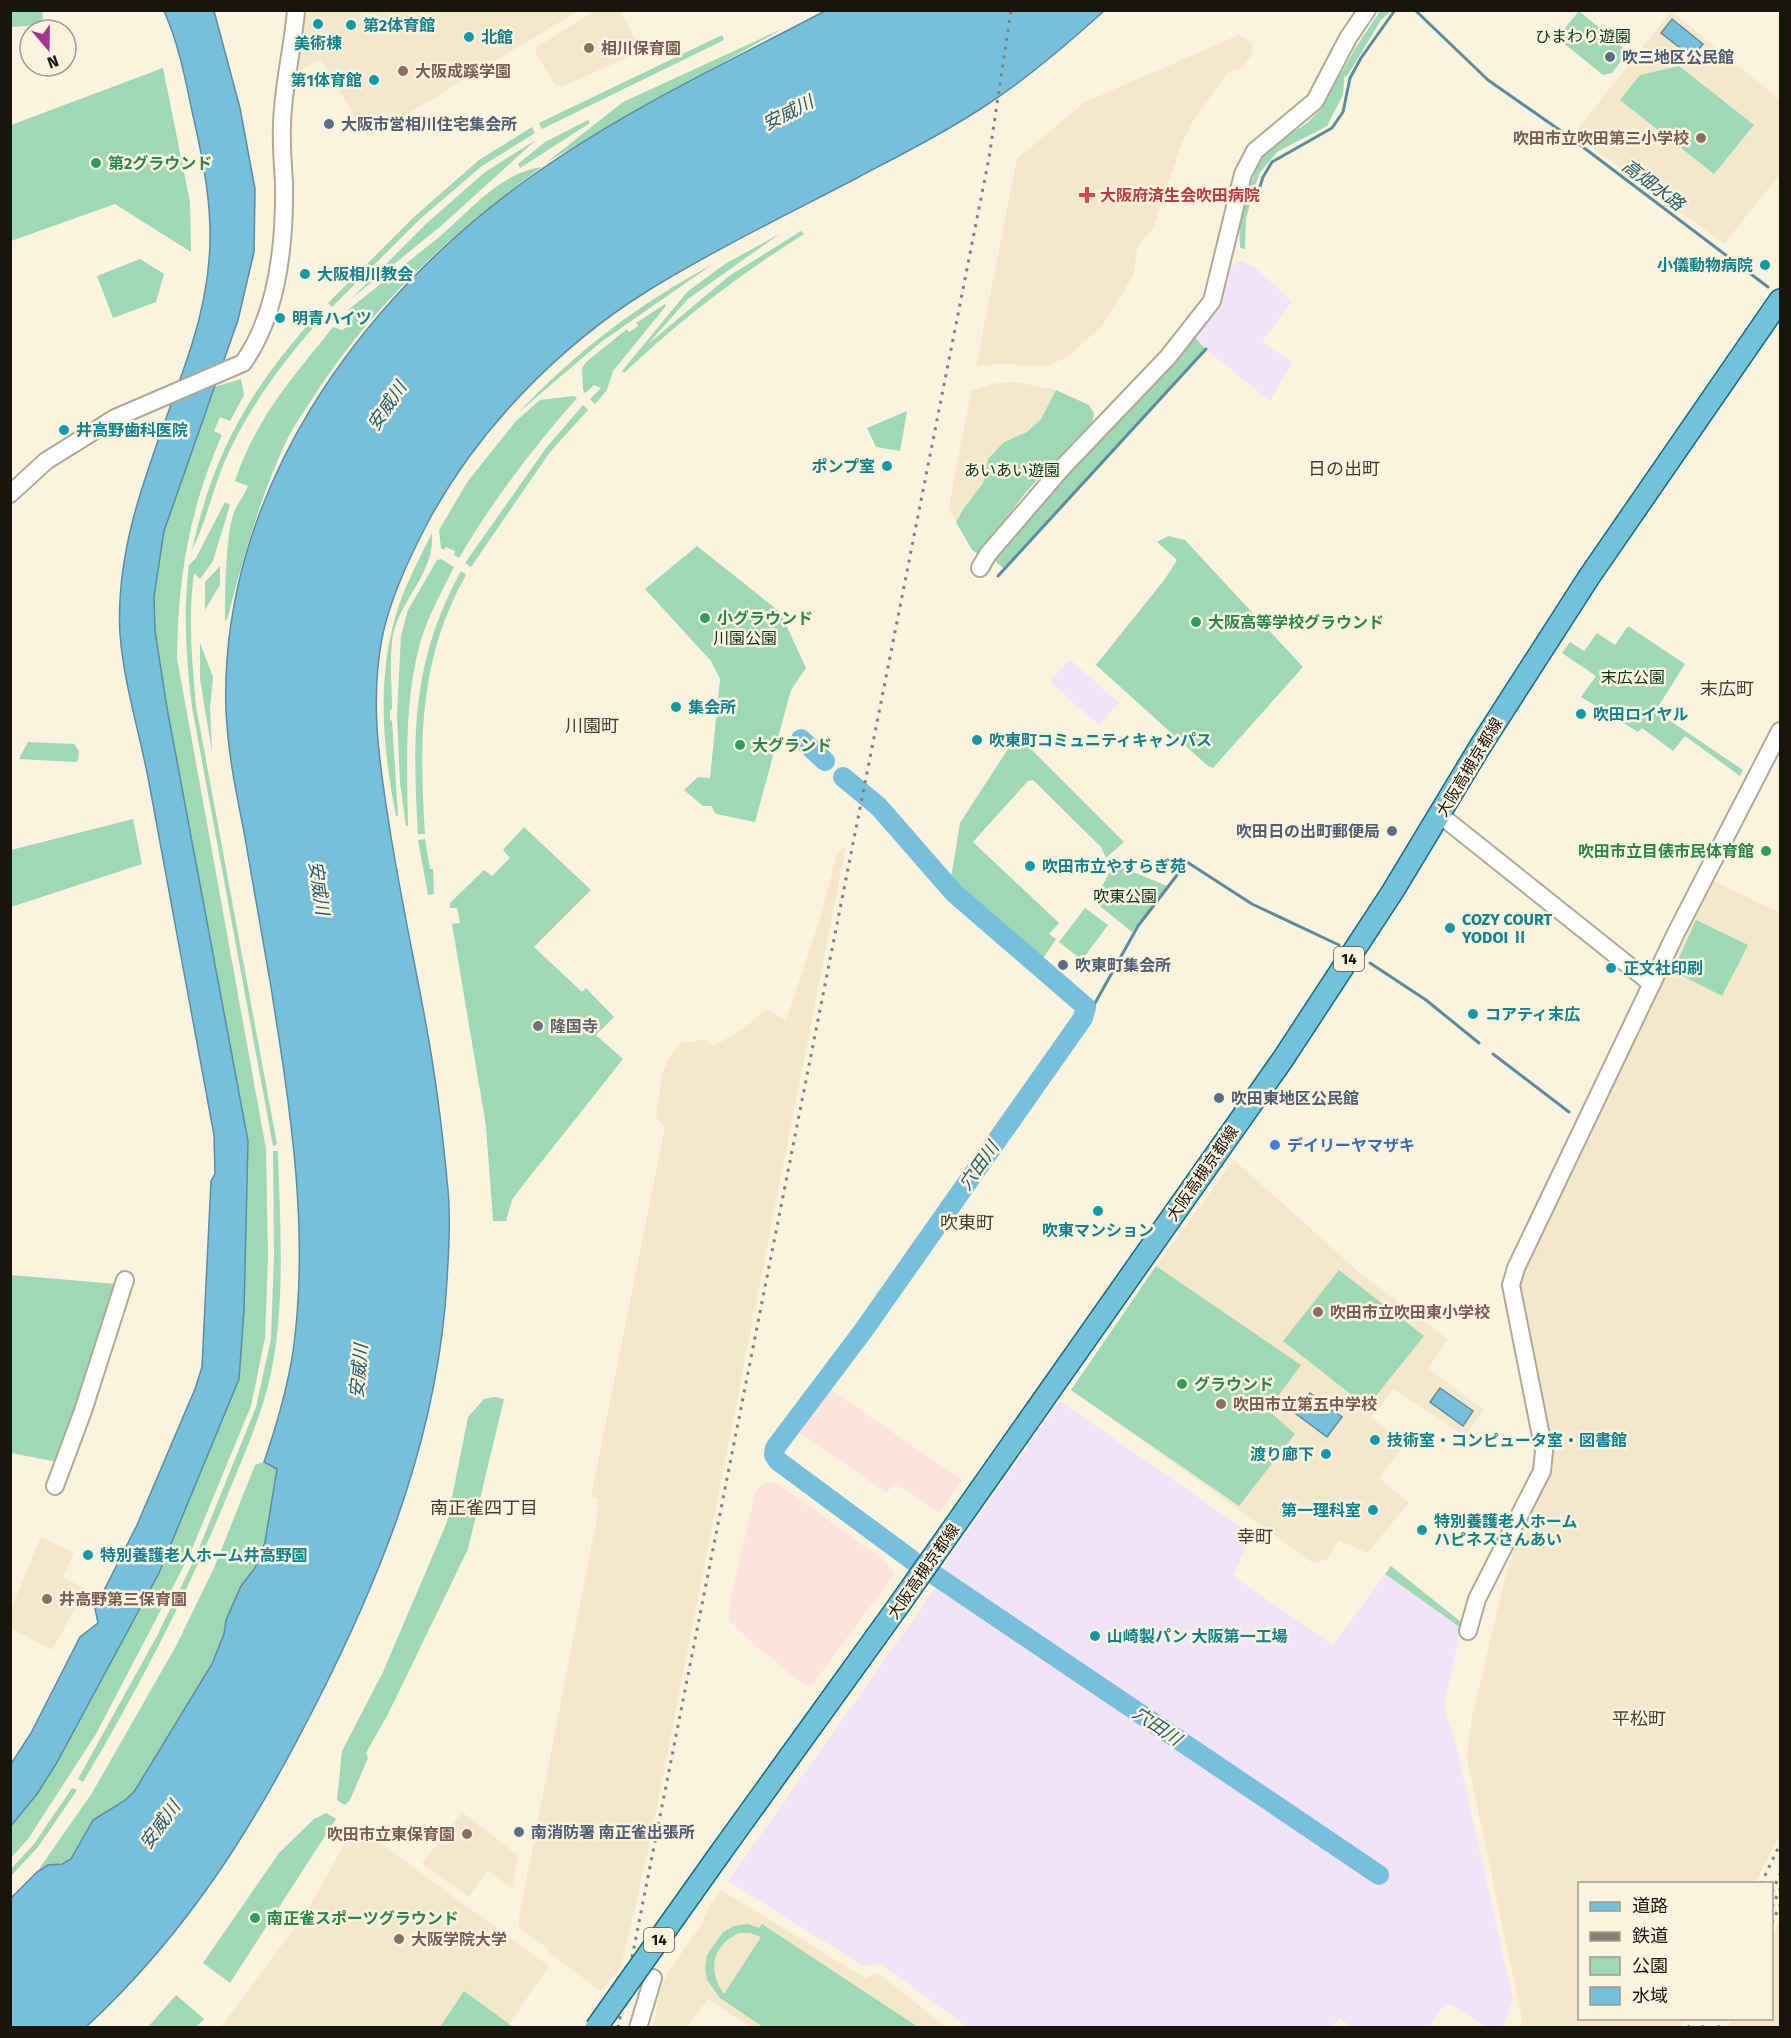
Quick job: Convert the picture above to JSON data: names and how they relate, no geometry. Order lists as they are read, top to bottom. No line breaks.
{"streets":{"main road":["大阪高槻京都線","14"]},"districts":["日の出町","末広町","川園町","吹東町","南正雀四丁目","幸町","平松町"],"water":["安威川","高畑水路","穴田川"],"parks":["ひまわり遊園","あいあい遊園","川園公園","末広公園","吹東公園"],"places":{"other":["美術棟","第2体育館","北館","相川保育園","吹三地区公民館","大阪成蹊学園","第1体育館","大阪市営相川住宅集会所","吹田市立吹田第三小学校","第2グラウンド","小儀動物病院","大阪相川教会","明青ハイツ","井高野歯科医院","ポンプ室","小グラウンド","大阪高等学校グラウンド","集会所","吹田ロイヤル","吹東町コミュニティキャンパス","大グランド","吹田日の出町郵便局","吹田市立目俵市民体育館","吹田市立やすらぎ苑","COZY COURT YODOI Ⅱ","吹東町集会所","正文社印刷","コアティ末広","隆国寺","吹田東地区公民館","デイリーヤマザキ","吹東マンション","吹田市立吹田東小学校","グラウンド","吹田市立第五中学校","技術室・コンピュータ室・図書館","渡り廊下","第一理科室","特別養護老人ホーム ハピネスさんあい","特別養護老人ホーム井高野園","井高野第三保育園","山崎製パン 大阪第一工場","南消防署 南正雀出張所","吹田市立東保育園","南正雀スポーツグラウンド","大阪学院大学"],"health":["大阪府済生会吹田病院"]},"legend":["道路","鉄道","公園","水域"],"north":"bottom"}
